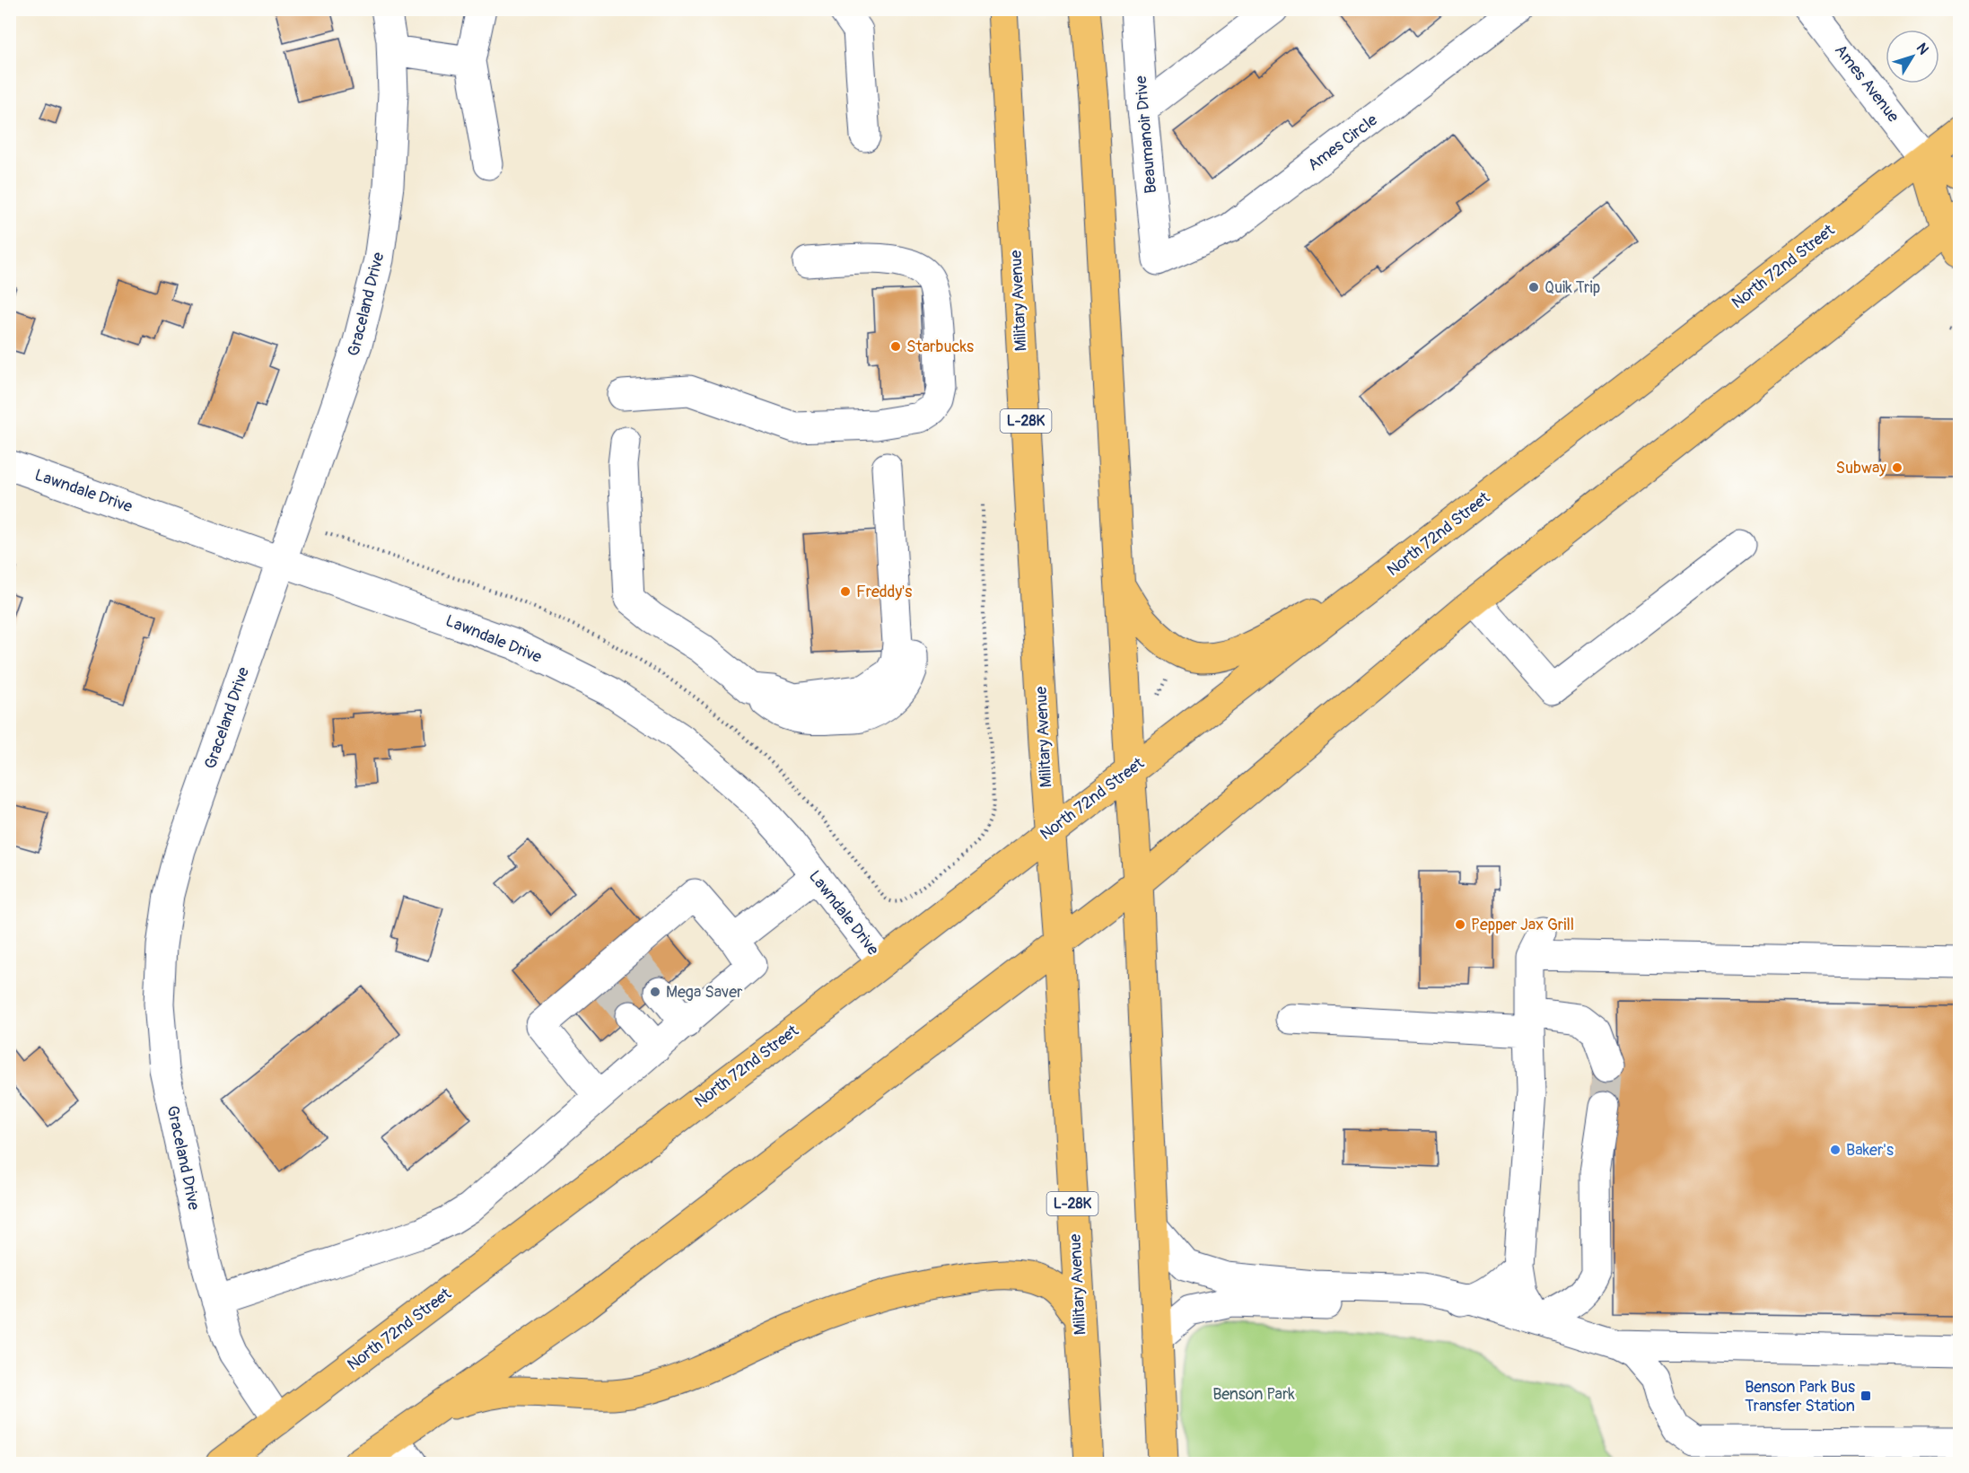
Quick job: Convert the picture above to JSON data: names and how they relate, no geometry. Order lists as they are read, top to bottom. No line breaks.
{"streets":{"main road":["Ames Avenue","North 72nd Street","Military Avenue","L-28K"],"street":["Beaumanoir Drive","Ames Circle","Graceland Drive","Lawndale Drive"]},"crossings":[["Ames Avenue","North 72nd Street"],["Beaumanoir Drive","Ames Circle"],["North 72nd Street","Military Avenue"],["North 72nd Street","Graceland Drive"],["North 72nd Street","Lawndale Drive"],["Graceland Drive","Lawndale Drive"]],"parks":["Benson Park"],"places":{"other":["Quik Trip","Starbucks","Subway","Freddy's","Pepper Jax Grill","Mega Saver","Baker's"],"transit":["Benson Park Bus Transfer Station"]},"north":"top right"}
